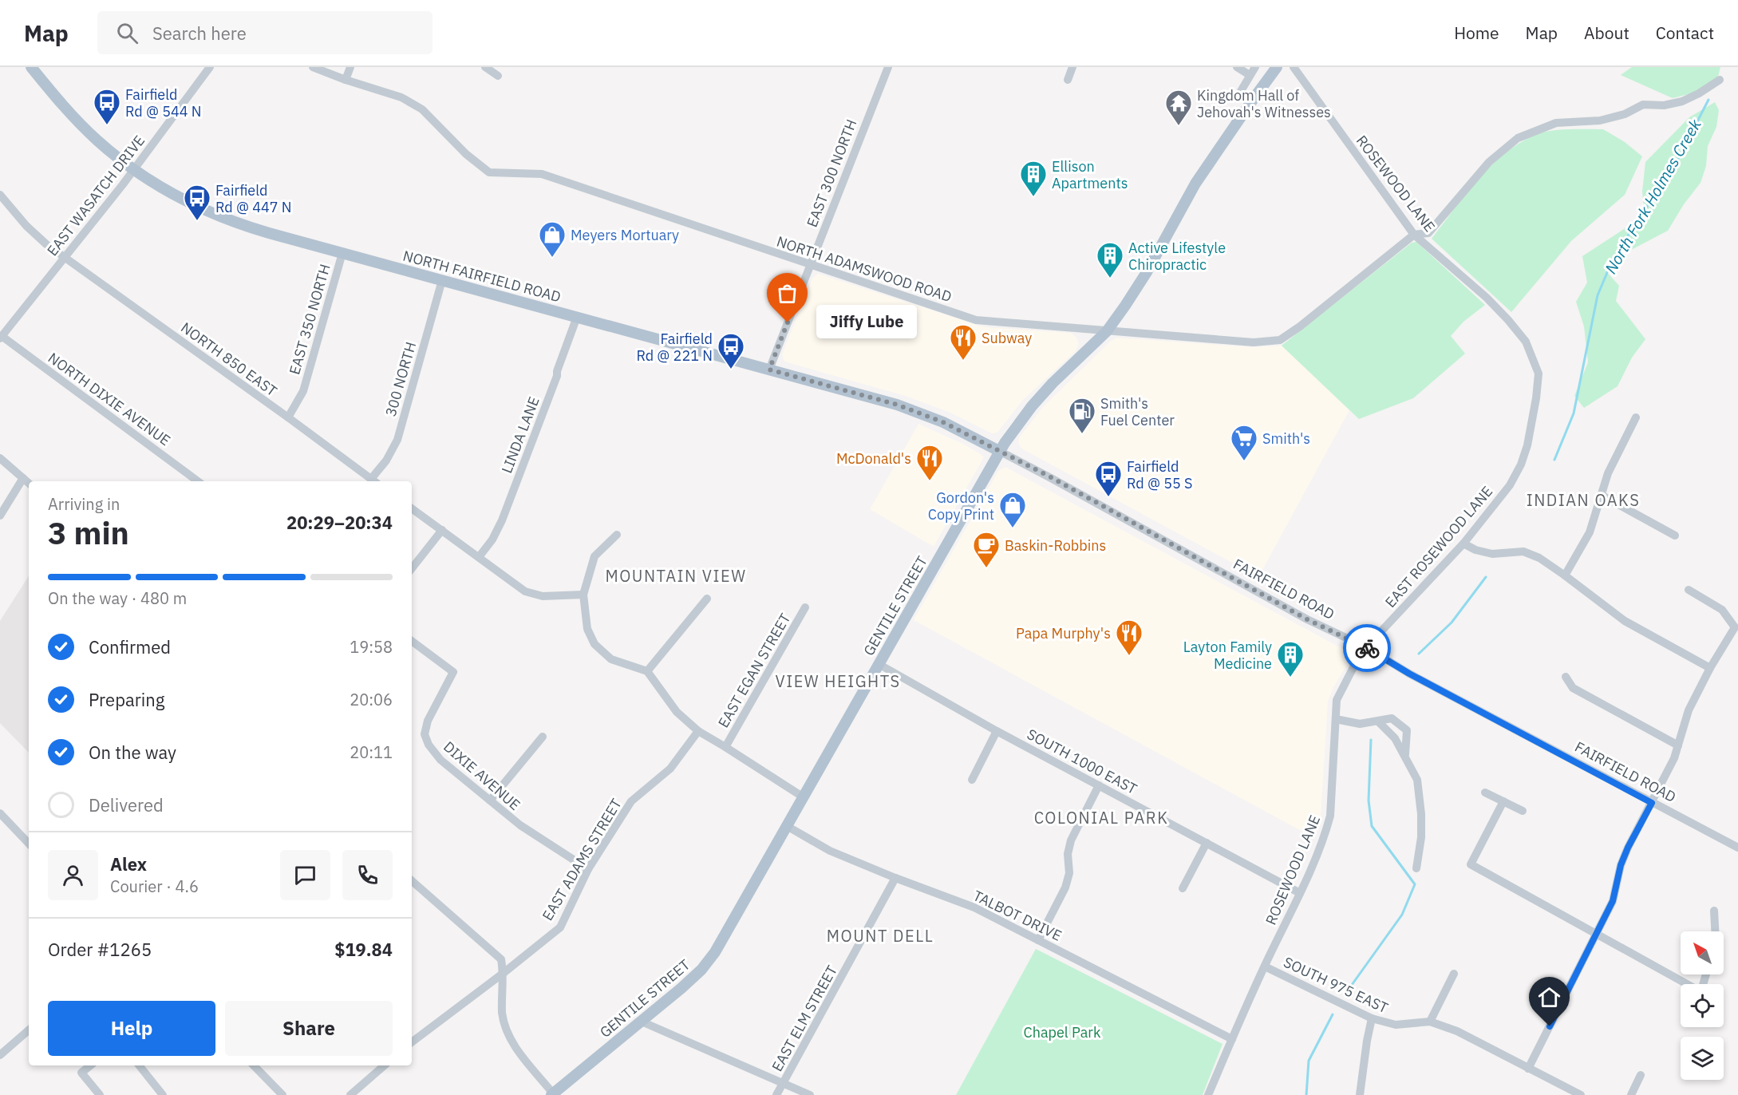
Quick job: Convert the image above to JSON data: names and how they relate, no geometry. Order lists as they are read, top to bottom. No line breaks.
{"streets":{"main road":["NORTH FAIRFIELD ROAD","FAIRFIELD ROAD","GENTILE STREET"],"street":["EAST 300 NORTH","ROSEWOOD LANE","EAST WASATCH DRIVE","NORTH ADAMSWOOD ROAD","EAST 350 NORTH","NORTH 850 EAST","300 NORTH","NORTH DIXIE AVENUE","LINDA LANE","EAST ROSEWOOD LANE","EAST EGAN STREET","SOUTH 1000 EAST","DIXIE AVENUE","EAST ADAMS STREET","TALBOT DRIVE","SOUTH 975 EAST","EAST ELM STREET"]},"crossings":[["EAST 300 NORTH","NORTH ADAMSWOOD ROAD"],["EAST 300 NORTH","NORTH FAIRFIELD ROAD"],["ROSEWOOD LANE","NORTH ADAMSWOOD ROAD"],["ROSEWOOD LANE","EAST ROSEWOOD LANE"],["ROSEWOOD LANE","FAIRFIELD ROAD"],["ROSEWOOD LANE","SOUTH 1000 EAST"],["ROSEWOOD LANE","TALBOT DRIVE"],["ROSEWOOD LANE","SOUTH 975 EAST"],["EAST WASATCH DRIVE","NORTH FAIRFIELD ROAD"],["EAST WASATCH DRIVE","NORTH 850 EAST"],["EAST WASATCH DRIVE","NORTH DIXIE AVENUE"],["NORTH ADAMSWOOD ROAD","GENTILE STREET"],["NORTH FAIRFIELD ROAD","EAST 350 NORTH"],["NORTH FAIRFIELD ROAD","300 NORTH"],["NORTH FAIRFIELD ROAD","LINDA LANE"],["NORTH FAIRFIELD ROAD","FAIRFIELD ROAD"],["EAST 350 NORTH","NORTH 850 EAST"],["NORTH 850 EAST","300 NORTH"],["EAST ROSEWOOD LANE","FAIRFIELD ROAD"],["FAIRFIELD ROAD","GENTILE STREET"],["GENTILE STREET","SOUTH 1000 EAST"],["GENTILE STREET","TALBOT DRIVE"],["DIXIE AVENUE","EAST ADAMS STREET"],["TALBOT DRIVE","EAST ELM STREET"]],"districts":["INDIAN OAKS","MOUNTAIN VIEW","VIEW HEIGHTS","COLONIAL PARK","MOUNT DELL"],"water":["North Fork Holmes Creek"],"parks":["Chapel Park"],"places":{"bus stop":["Fairfield Rd @ 544 N","Fairfield Rd @ 447 N","Fairfield Rd @ 221 N","Fairfield Rd @ 55 S"],"temple":["Kingdom Hall of Jehovah's Witnesses"],"building":["Ellison Apartments","Active Lifestyle Chiropractic","Layton Family Medicine"],"shop":["Meyers Mortuary","Gordon's Copy Print"],"other":["Jiffy Lube"],"restaurant":["Subway","McDonald's","Papa Murphy's"],"fuel station":["Smith's Fuel Center"],"supermarket":["Smith's"],"cafe":["Baskin-Robbins"]},"north":"top left","page":{"header":"Map","search":"Search here","nav":["Home","Map","About","Contact"],"bubble":"Jiffy Lube","heading":["3 min","Arriving in","20:29–20:34"],"panel":["Alex","Courier · 4.6","Order #1265","$19.84"],"bar":"On the way · 480 m","list":[["Confirmed","19:58"],["Preparing","20:06"],["On the way","20:11"],"Delivered"],"buttons":["Help","Share"]}}
